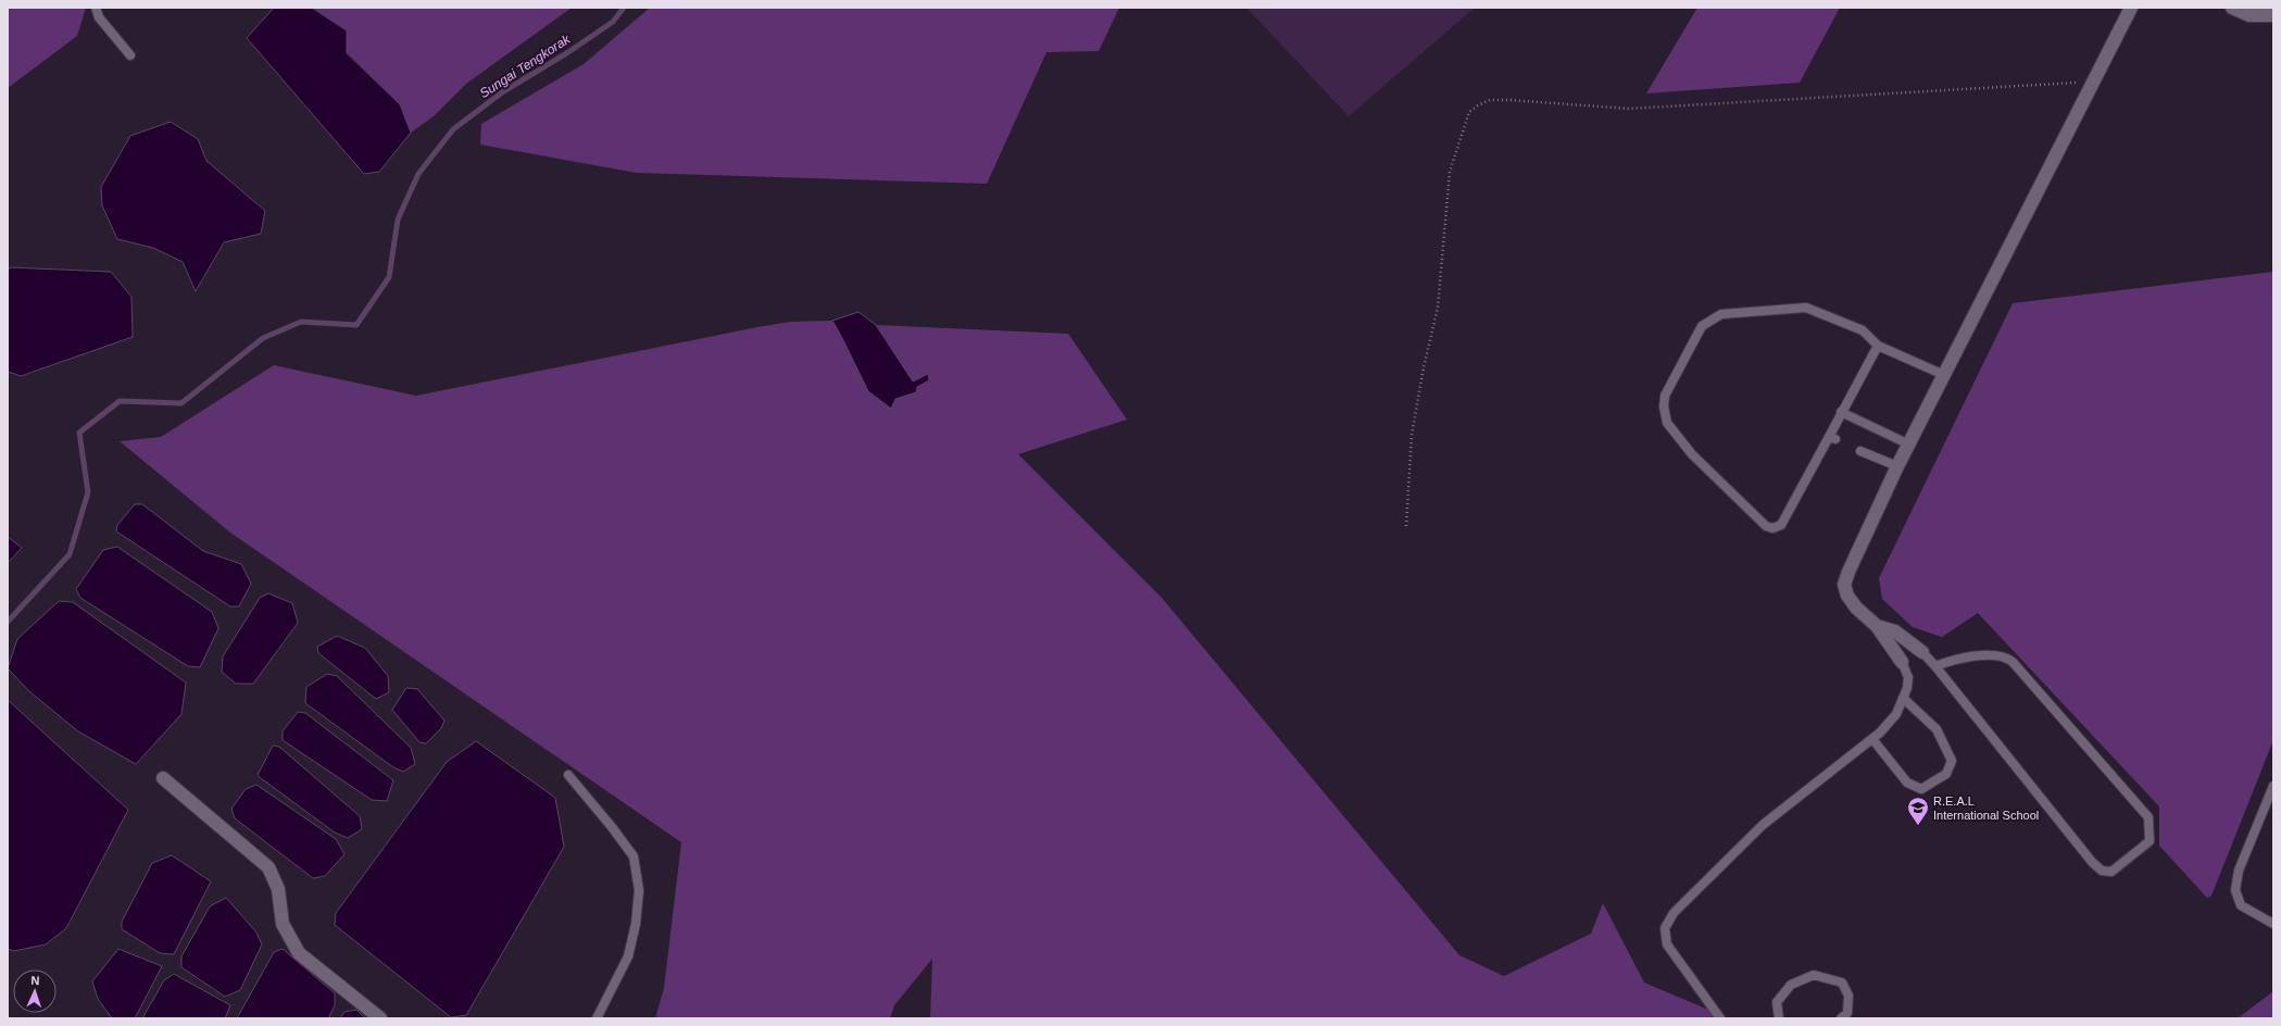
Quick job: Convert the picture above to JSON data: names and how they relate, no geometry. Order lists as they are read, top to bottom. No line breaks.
{"water":["Sungai Tengkorak"],"places":{"school or university":["R.E.A.L International School"]},"north":"top"}
